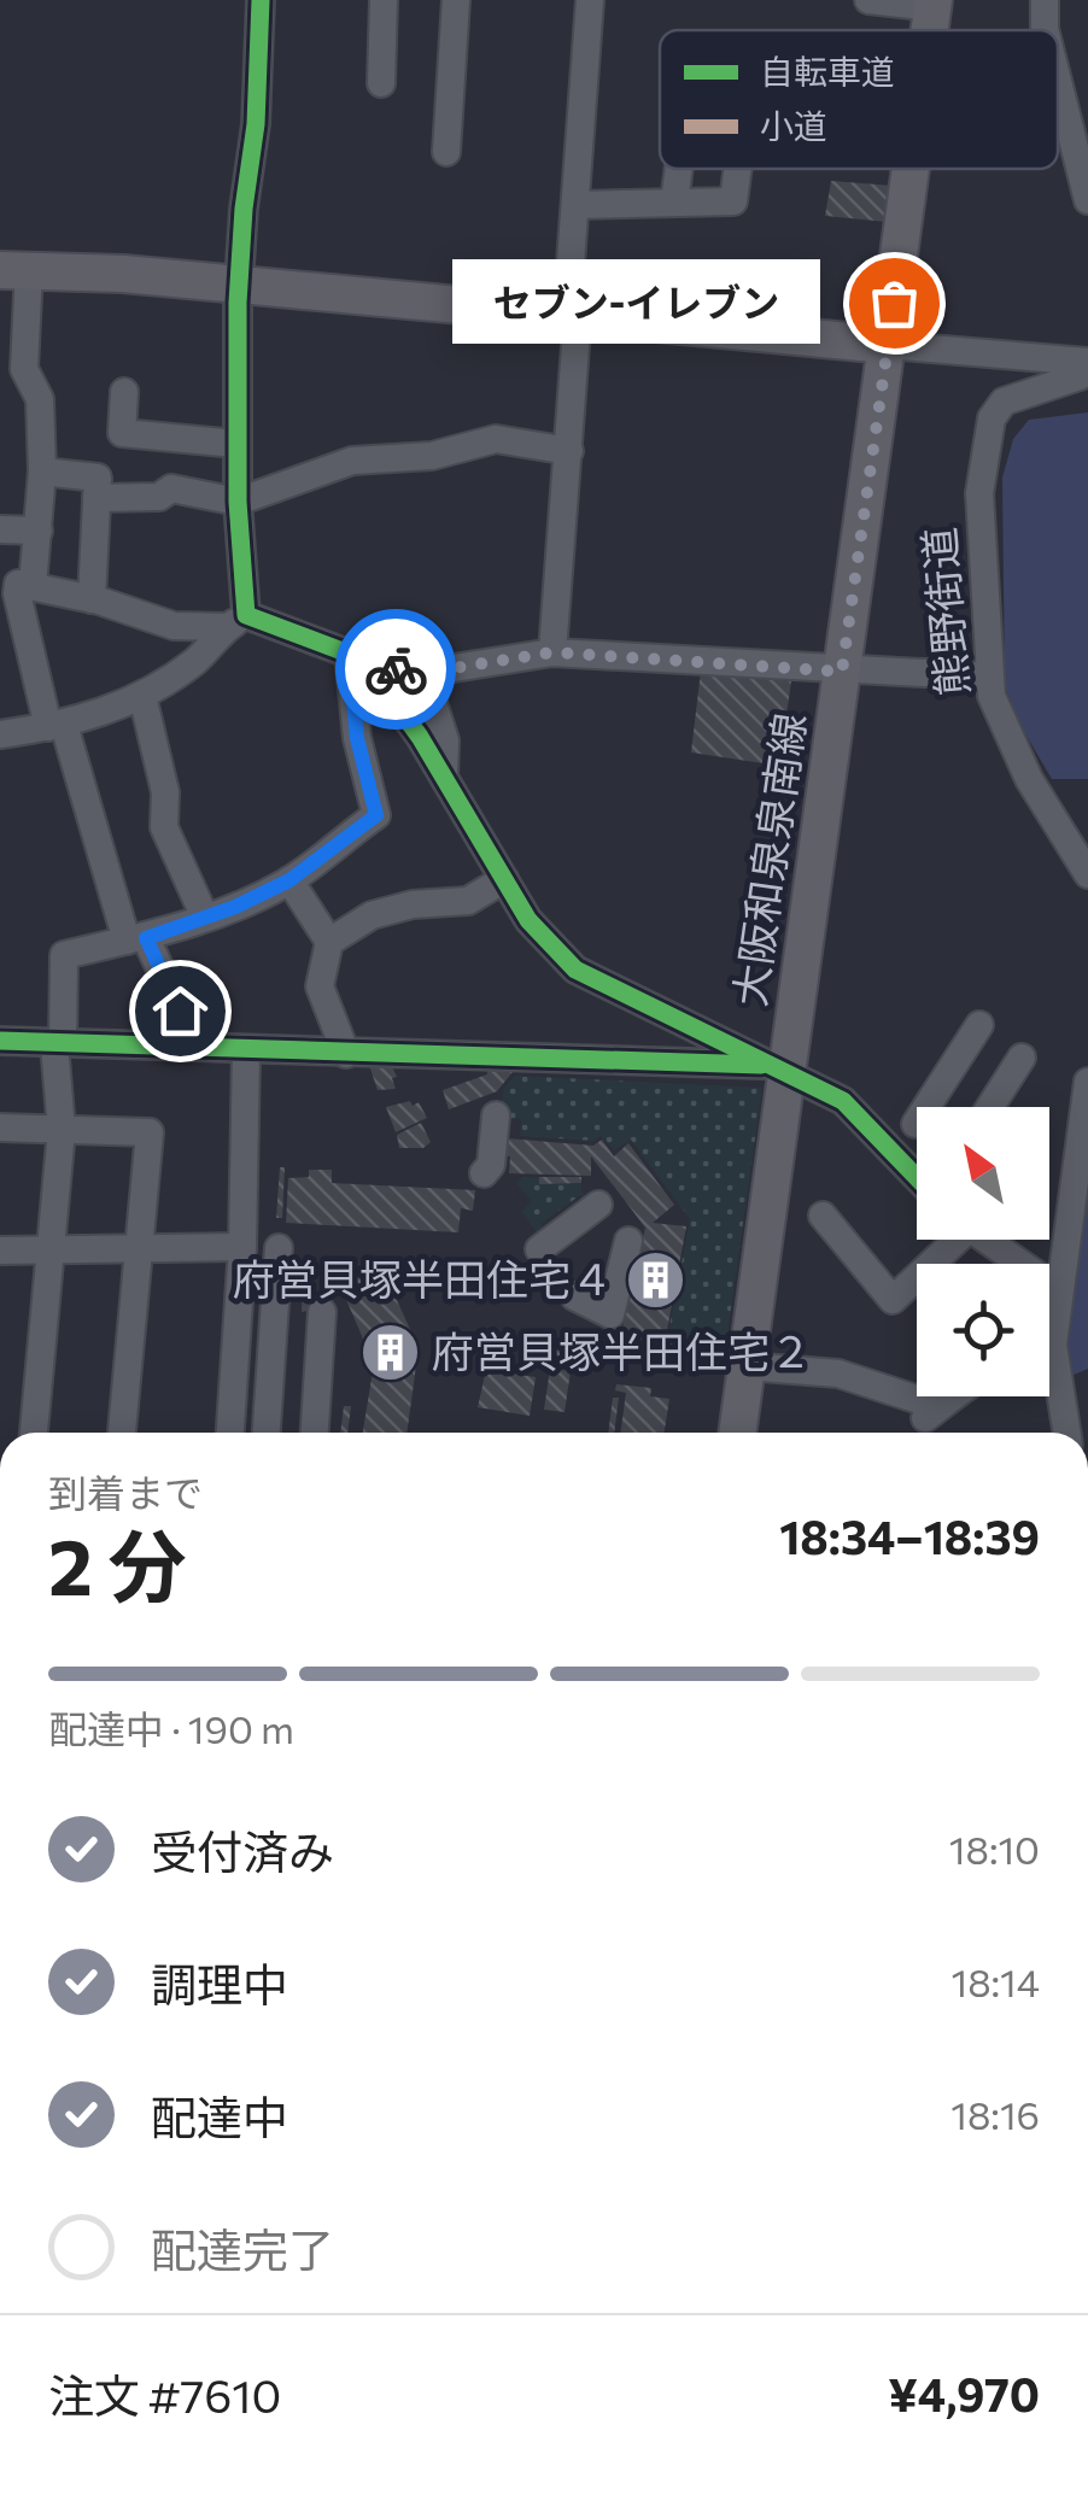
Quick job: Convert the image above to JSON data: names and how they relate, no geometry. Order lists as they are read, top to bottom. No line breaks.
{"streets":{"main road":["大阪和泉泉南線"],"street":["熊野街道"]},"places":{"other":["セブン-イレブン"],"building":["府営貝塚半田住宅４","府営貝塚半田住宅２"]},"legend":["自転車道","小道"],"north":"top left","page":{"bubble":"セブン-イレブン","heading":["2 分","到着まで","18:34–18:39"],"panel":["注文 #7610","¥4,970"],"bar":"配達中 · 190 m","list":[["受付済み","18:10"],["調理中","18:14"],["配達中","18:16"],"配達完了"]}}
